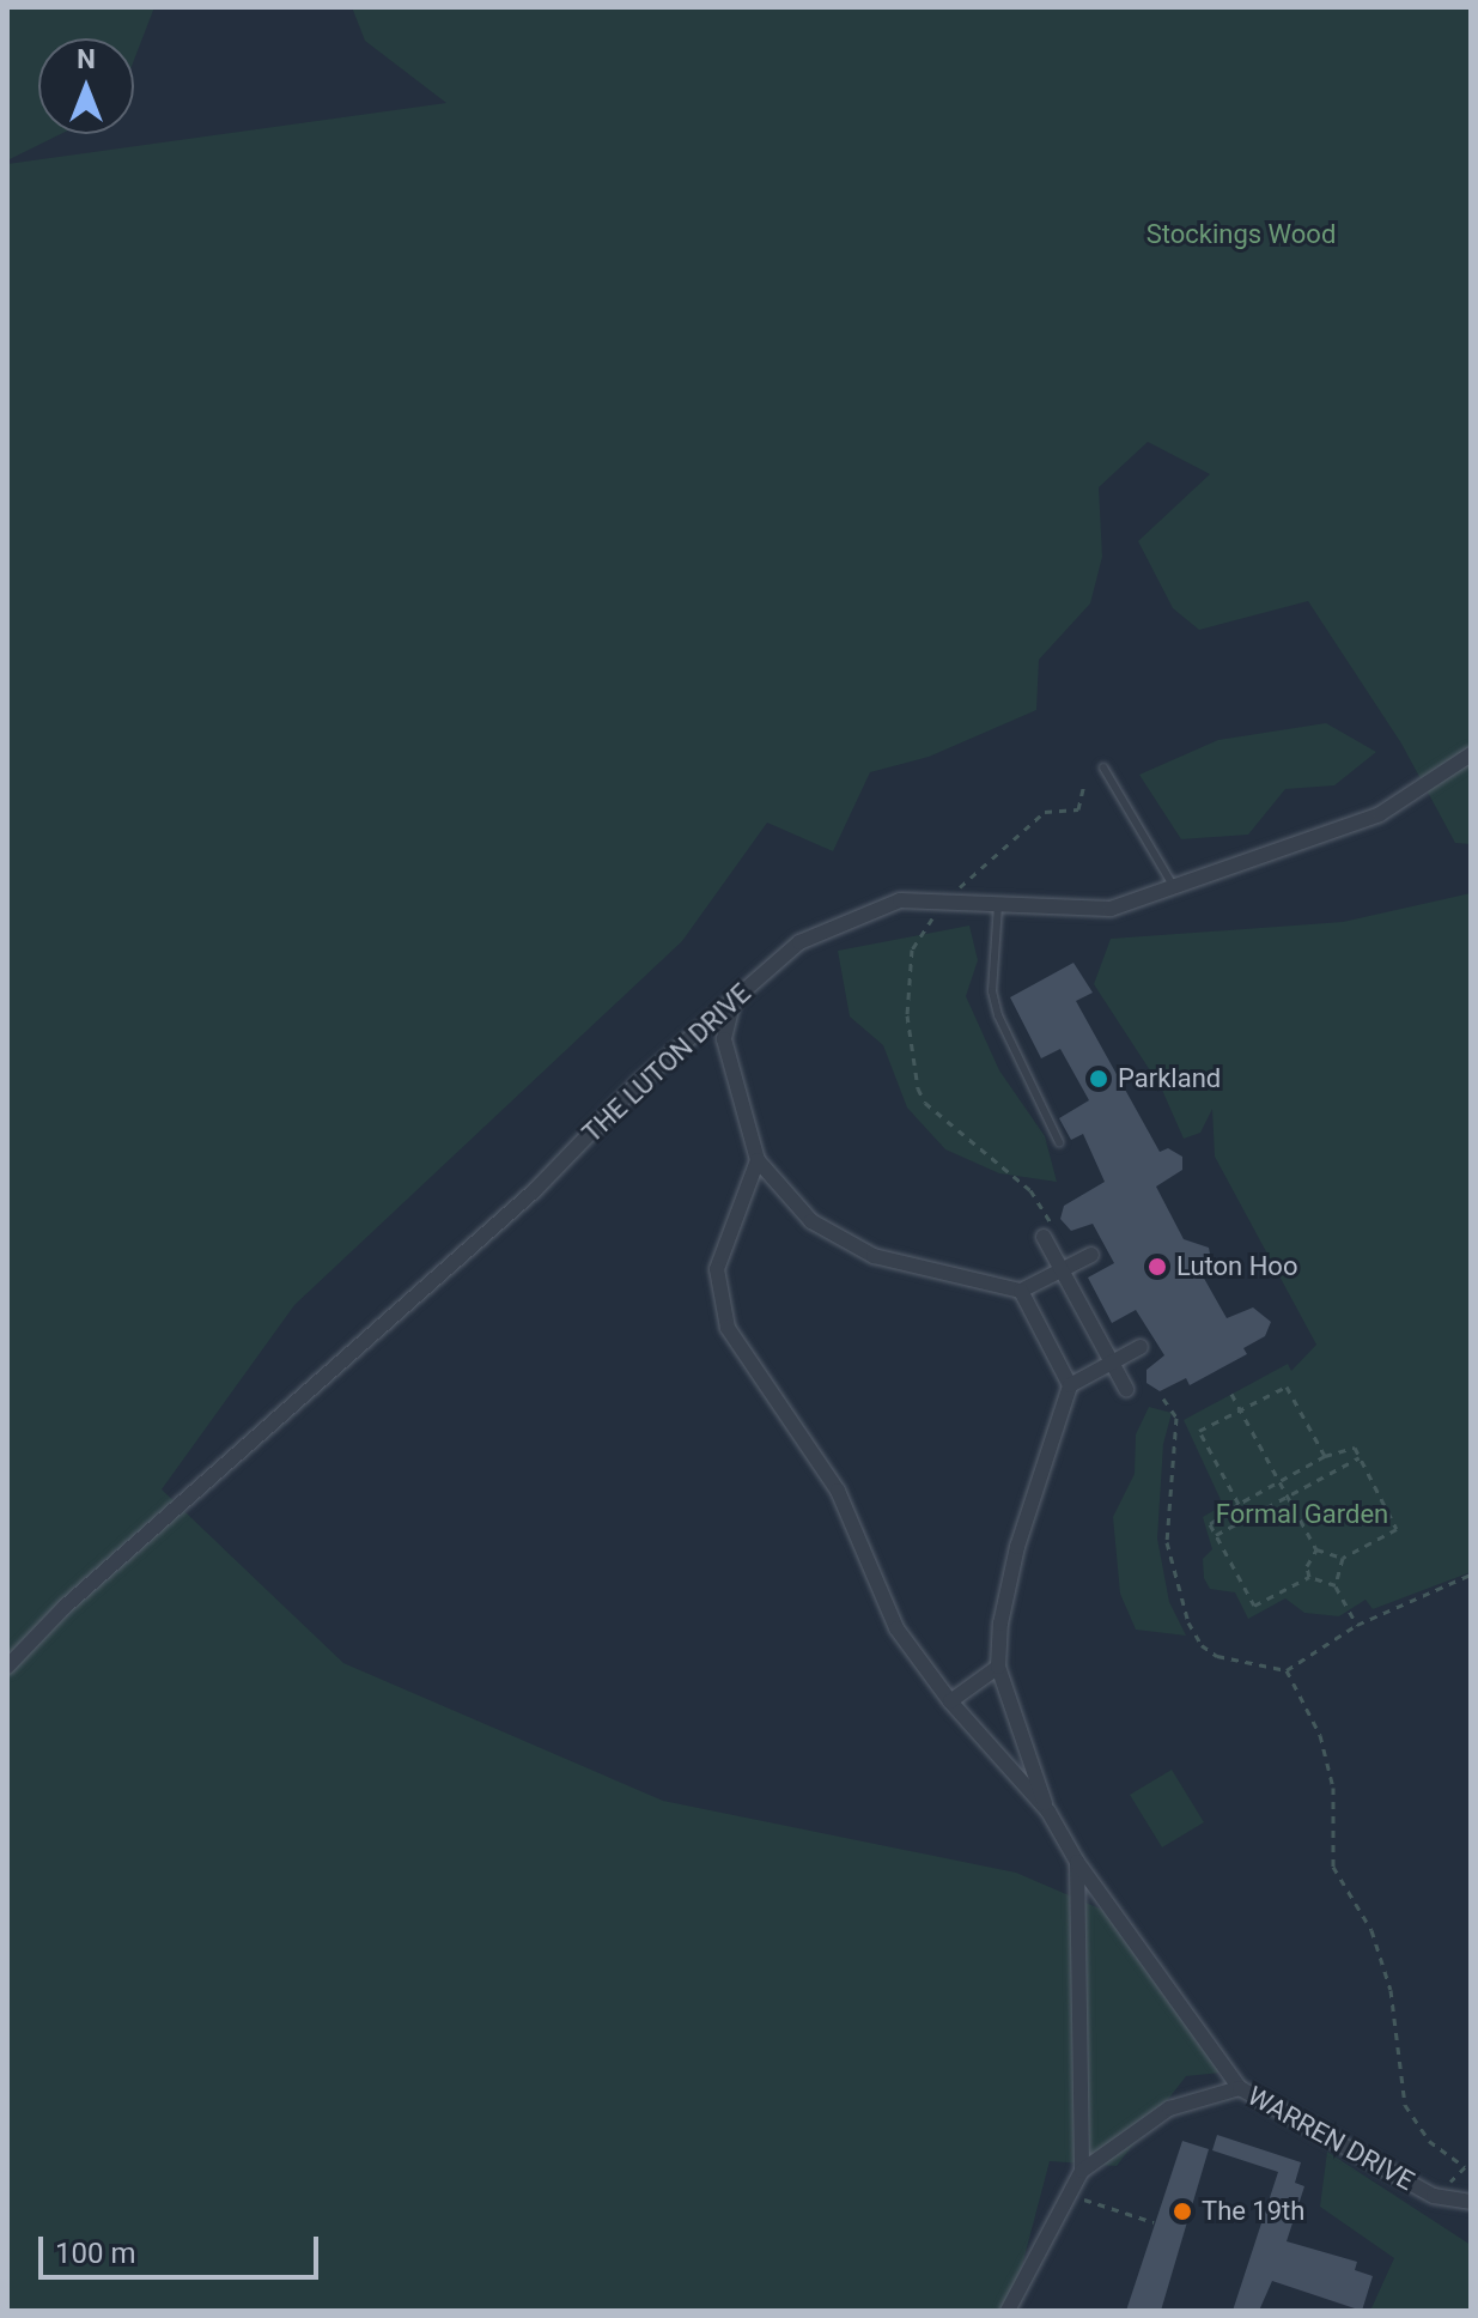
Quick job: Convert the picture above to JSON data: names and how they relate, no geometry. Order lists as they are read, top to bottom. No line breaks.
{"streets":{"street":["THE LUTON DRIVE","WARREN DRIVE"]},"parks":["Stockings Wood","Formal Garden"],"places":["Parkland","Luton Hoo","The 19th"],"scale_bar":"100 m","north":"top"}
